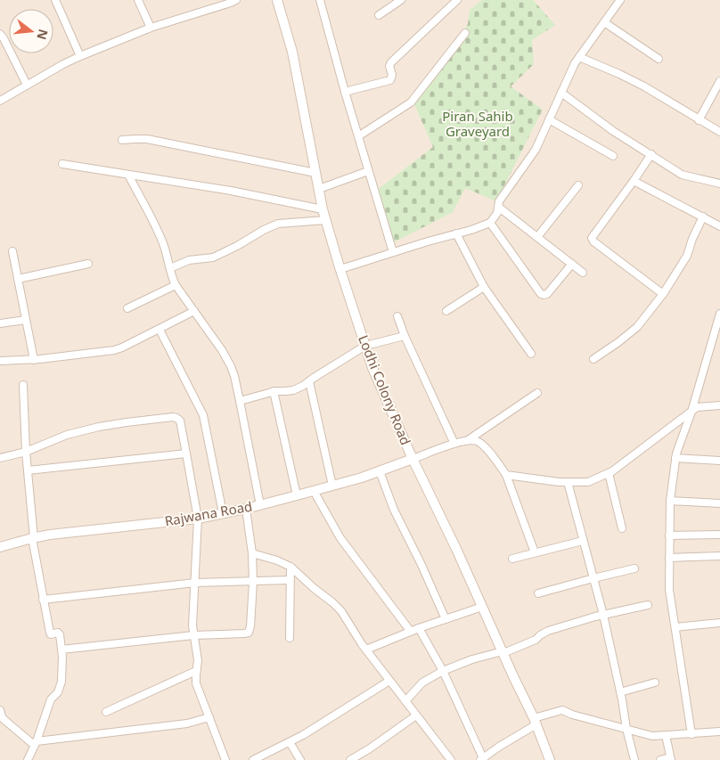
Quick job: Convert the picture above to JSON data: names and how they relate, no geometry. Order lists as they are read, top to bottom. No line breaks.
{"streets":{"main road":["Lodhi Colony Road","Rajwana Road"]},"crossings":[["Lodhi Colony Road","Rajwana Road"]],"parks":["Piran Sahib Graveyard"],"north":"right"}
